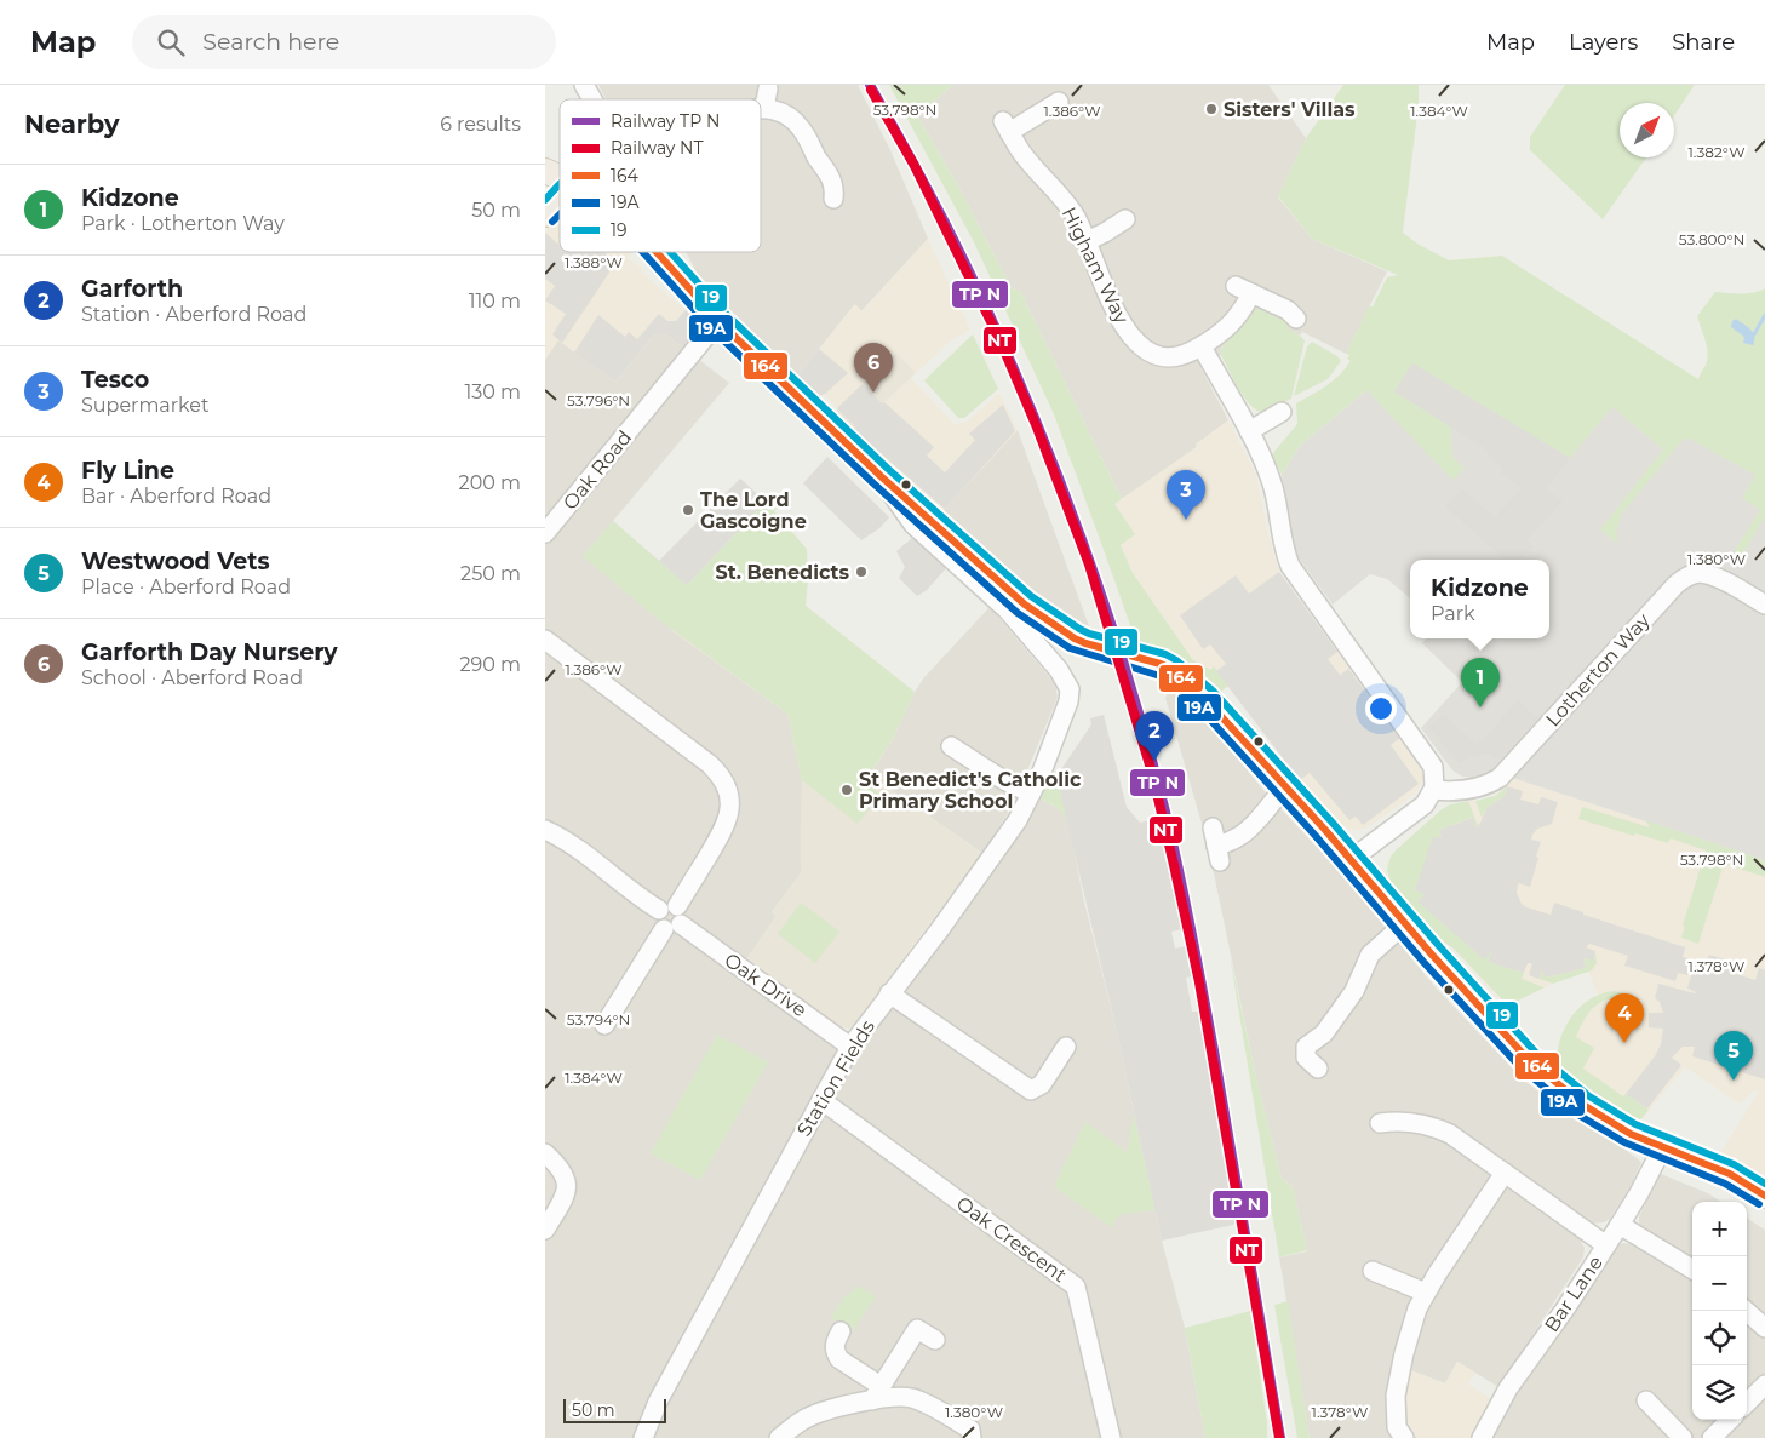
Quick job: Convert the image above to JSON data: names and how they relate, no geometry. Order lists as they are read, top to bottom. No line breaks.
{"streets":{"street":["Higham Way","Oak Road","Lotherton Way","Oak Drive","Station Fields","Oak Crescent","Bar Lane"]},"crossings":[["Oak Drive","Station Fields"],["Station Fields","Oak Crescent"]],"places":["Sisters' Villas","The Lord Gascoigne","St. Benedicts","St Benedict's Catholic Primary School"],"lines":["rail line NT","transit line 19","transit line 19A","transit line 164"],"legend":["Railway TP N","Railway NT","164","19A","19"],"scale_bar":"50 m","north":"top right","page":{"header":"Map","search":"Search here","nav":["Map","Layers","Share"],"heading":["Nearby","6 results"],"list":[{"mark":"1","name":"Kidzone","note":"Park · Lotherton Way","value":"50 m"},{"mark":"2","name":"Garforth","note":"Station · Aberford Road","value":"110 m"},{"mark":"3","name":"Tesco","note":"Supermarket","value":"130 m"},{"mark":"4","name":"Fly Line","note":"Bar · Aberford Road","value":"200 m"},{"mark":"5","name":"Westwood Vets","note":"Place · Aberford Road","value":"250 m"},{"mark":"6","name":"Garforth Day Nursery","note":"School · Aberford Road","value":"290 m"}],"pins":["6","3","1","2","4","5"],"popup":["Kidzone","Park"],"map_buttons":["+","−"],"scale":"50 m"},"coordinates":["53.798°N","1.386°W","1.384°W","1.382°W","53.800°N","1.388°W","53.796°N","1.380°W","1.378°W","53.794°N"]}
